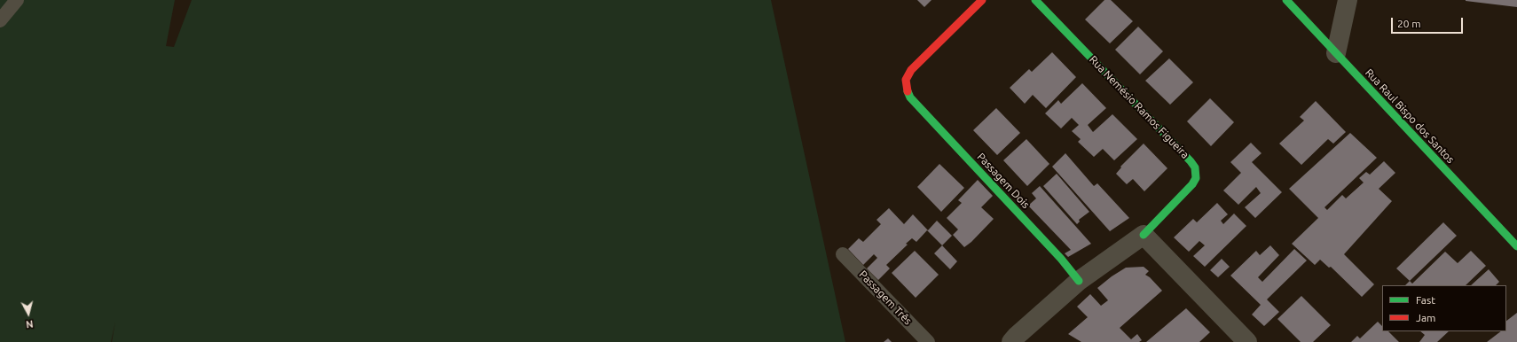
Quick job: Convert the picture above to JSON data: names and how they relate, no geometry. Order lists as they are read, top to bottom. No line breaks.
{"streets":{"street":["Rua Nemésio Ramos Figueira","Rua Raul Bispo dos Santos","Passagem Dois"],"lane":["Passagem Três"]},"crossings":[["Rua Nemésio Ramos Figueira","Passagem Dois"]],"legend":["Fast","Jam"],"scale_bar":"20 m","north":"bottom"}
